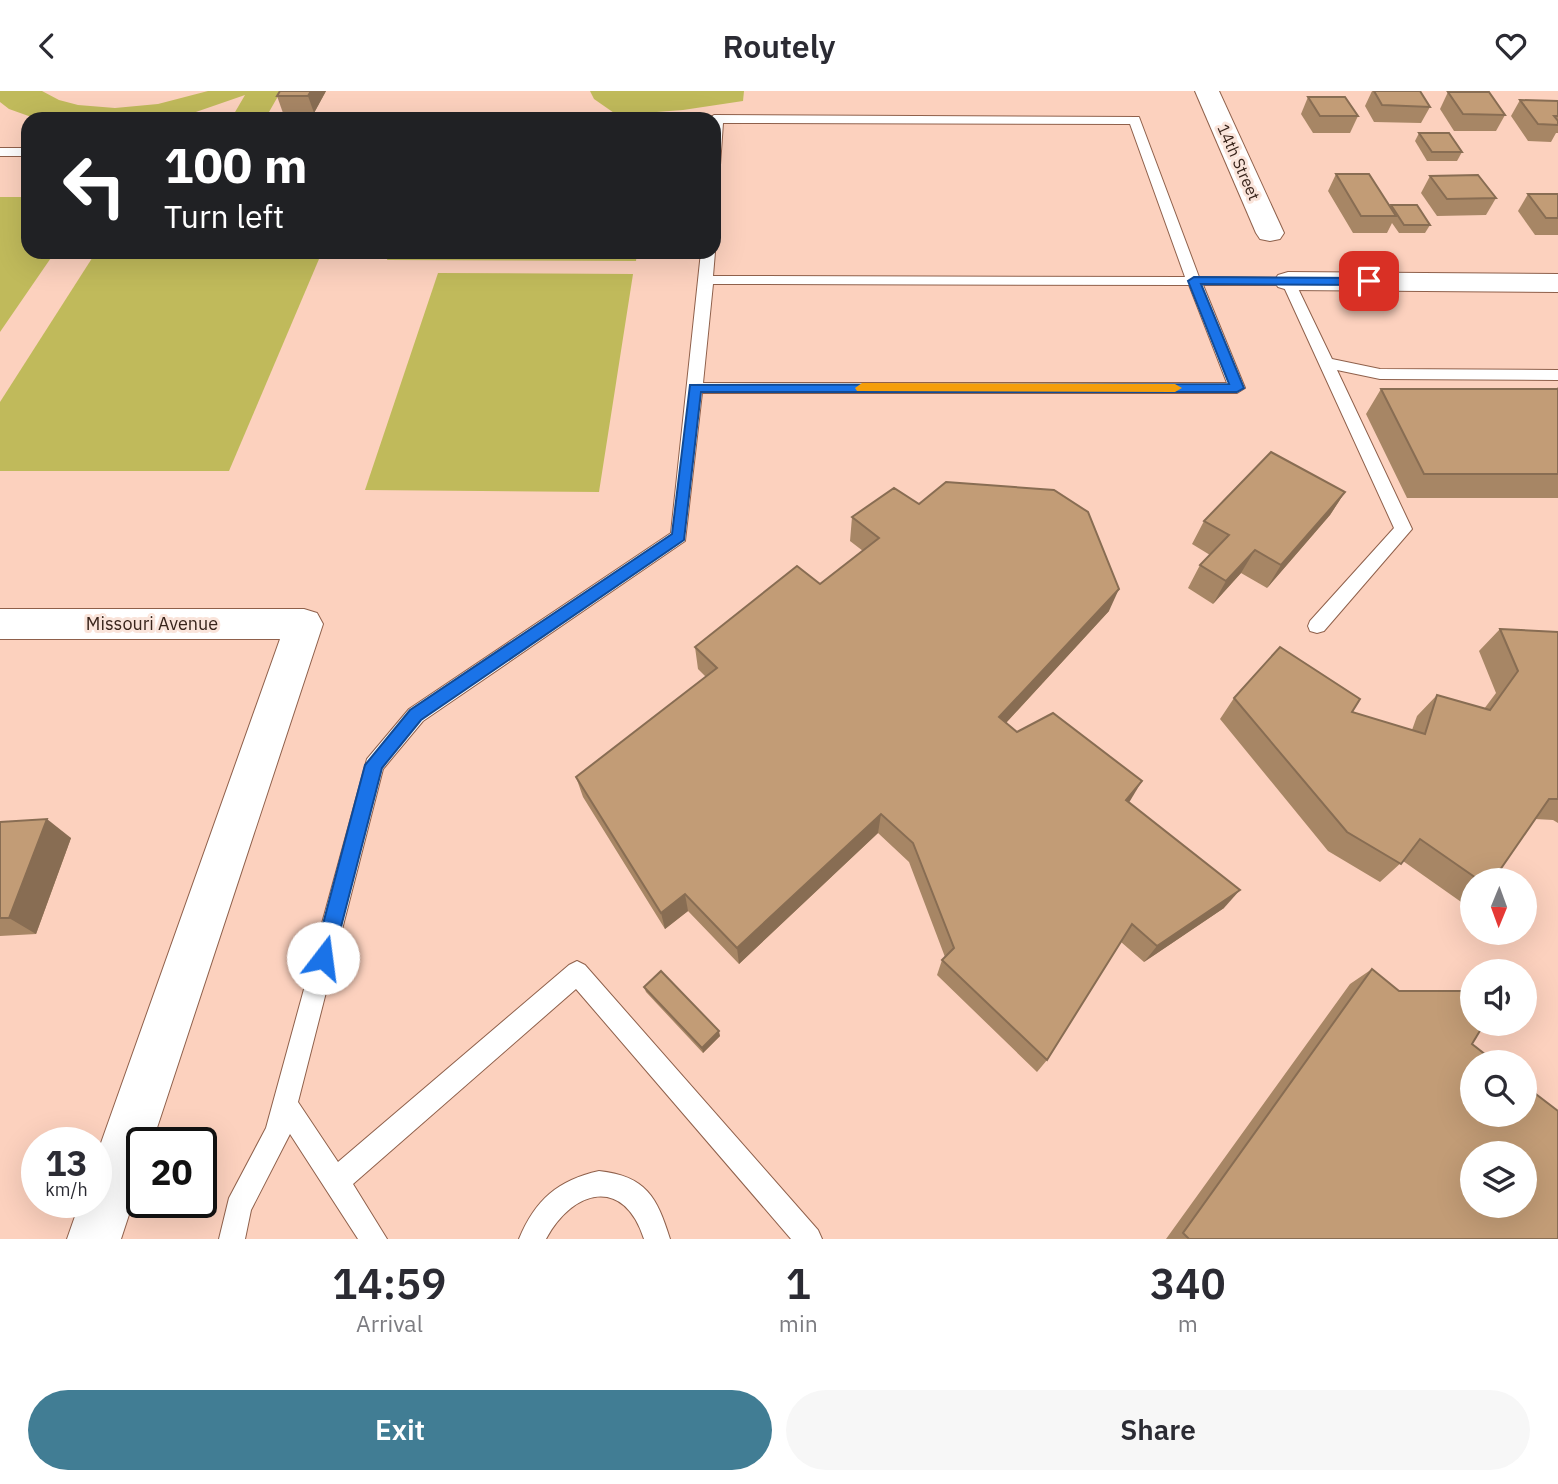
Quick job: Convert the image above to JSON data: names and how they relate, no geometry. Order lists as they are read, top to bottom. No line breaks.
{"streets":{"street":["14th Street","Missouri Avenue"]},"north":"bottom","page":{"header":"Routely","turn":["100 m","Turn left"],"speed":"13 km/h","limit":"20","eta":["14:59","Arrival","1","min","340","m"],"buttons":["Exit","Share"]}}
